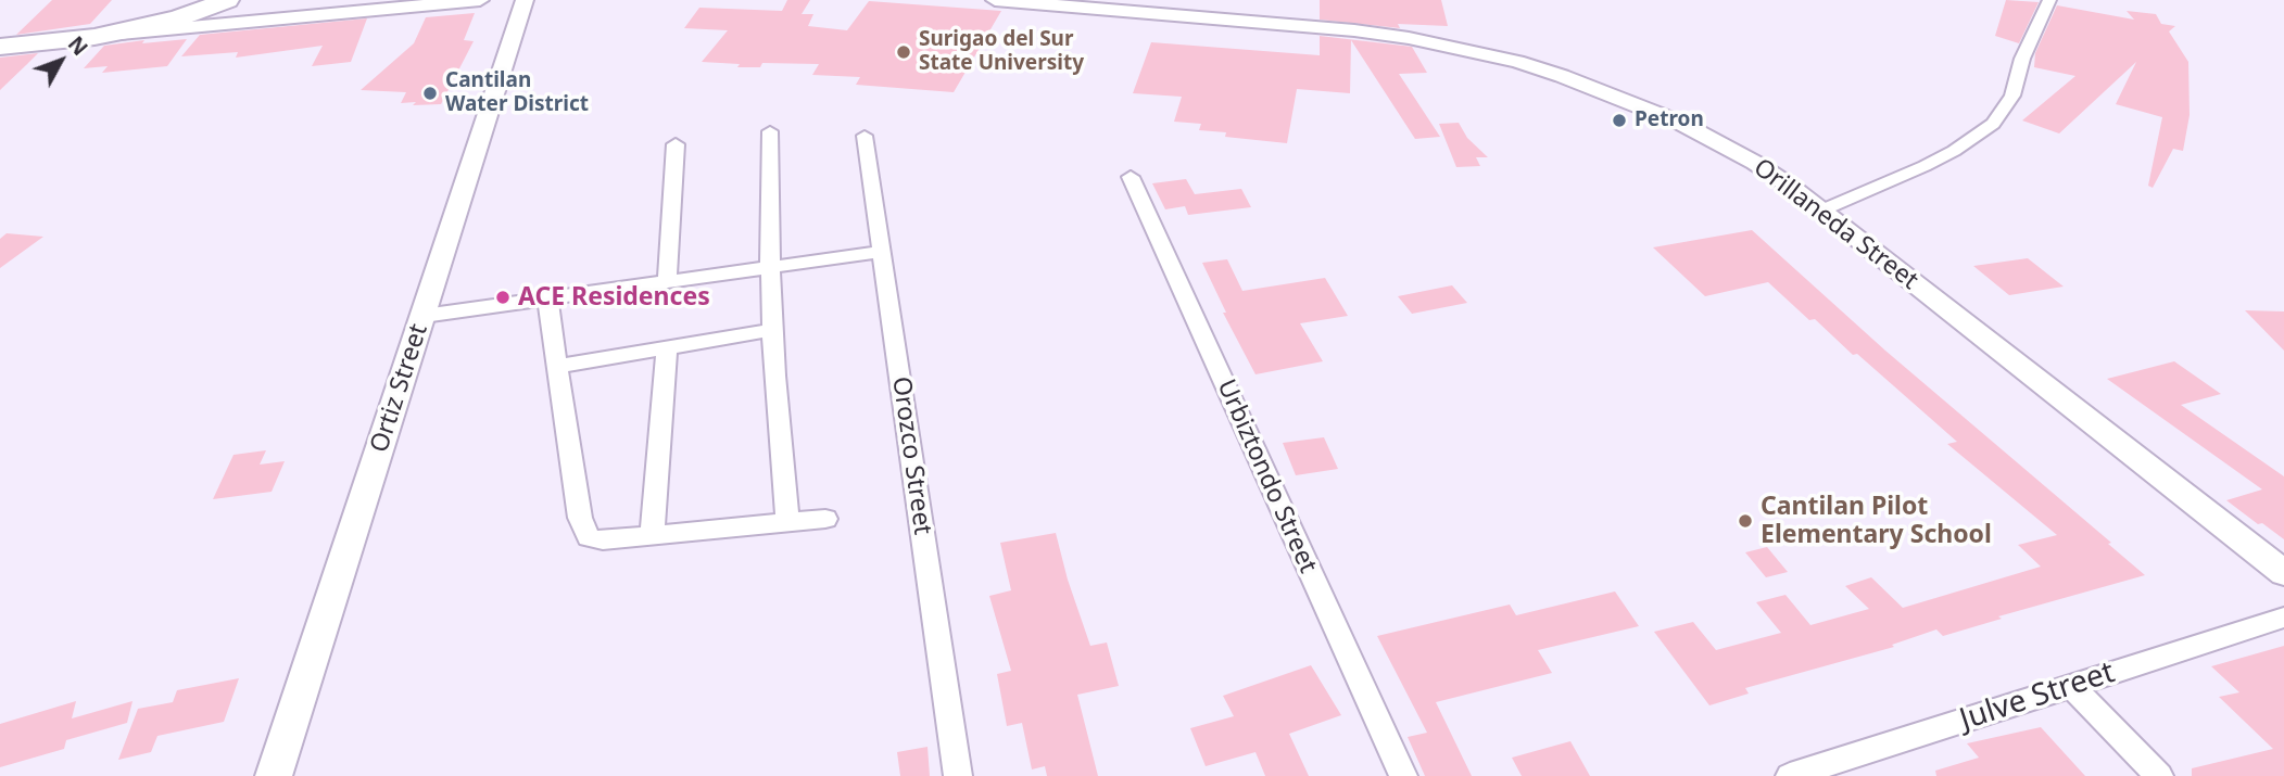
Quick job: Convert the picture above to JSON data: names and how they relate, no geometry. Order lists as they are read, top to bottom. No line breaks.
{"streets":{"street":["Orillaneda Street","Ortiz Street","Orozco Street","Urbiztondo Street","Julve Street"]},"places":["Surigao del Sur State University","Cantilan Water District","Petron","ACE Residences","Cantilan Pilot Elementary School"],"north":"top right"}
